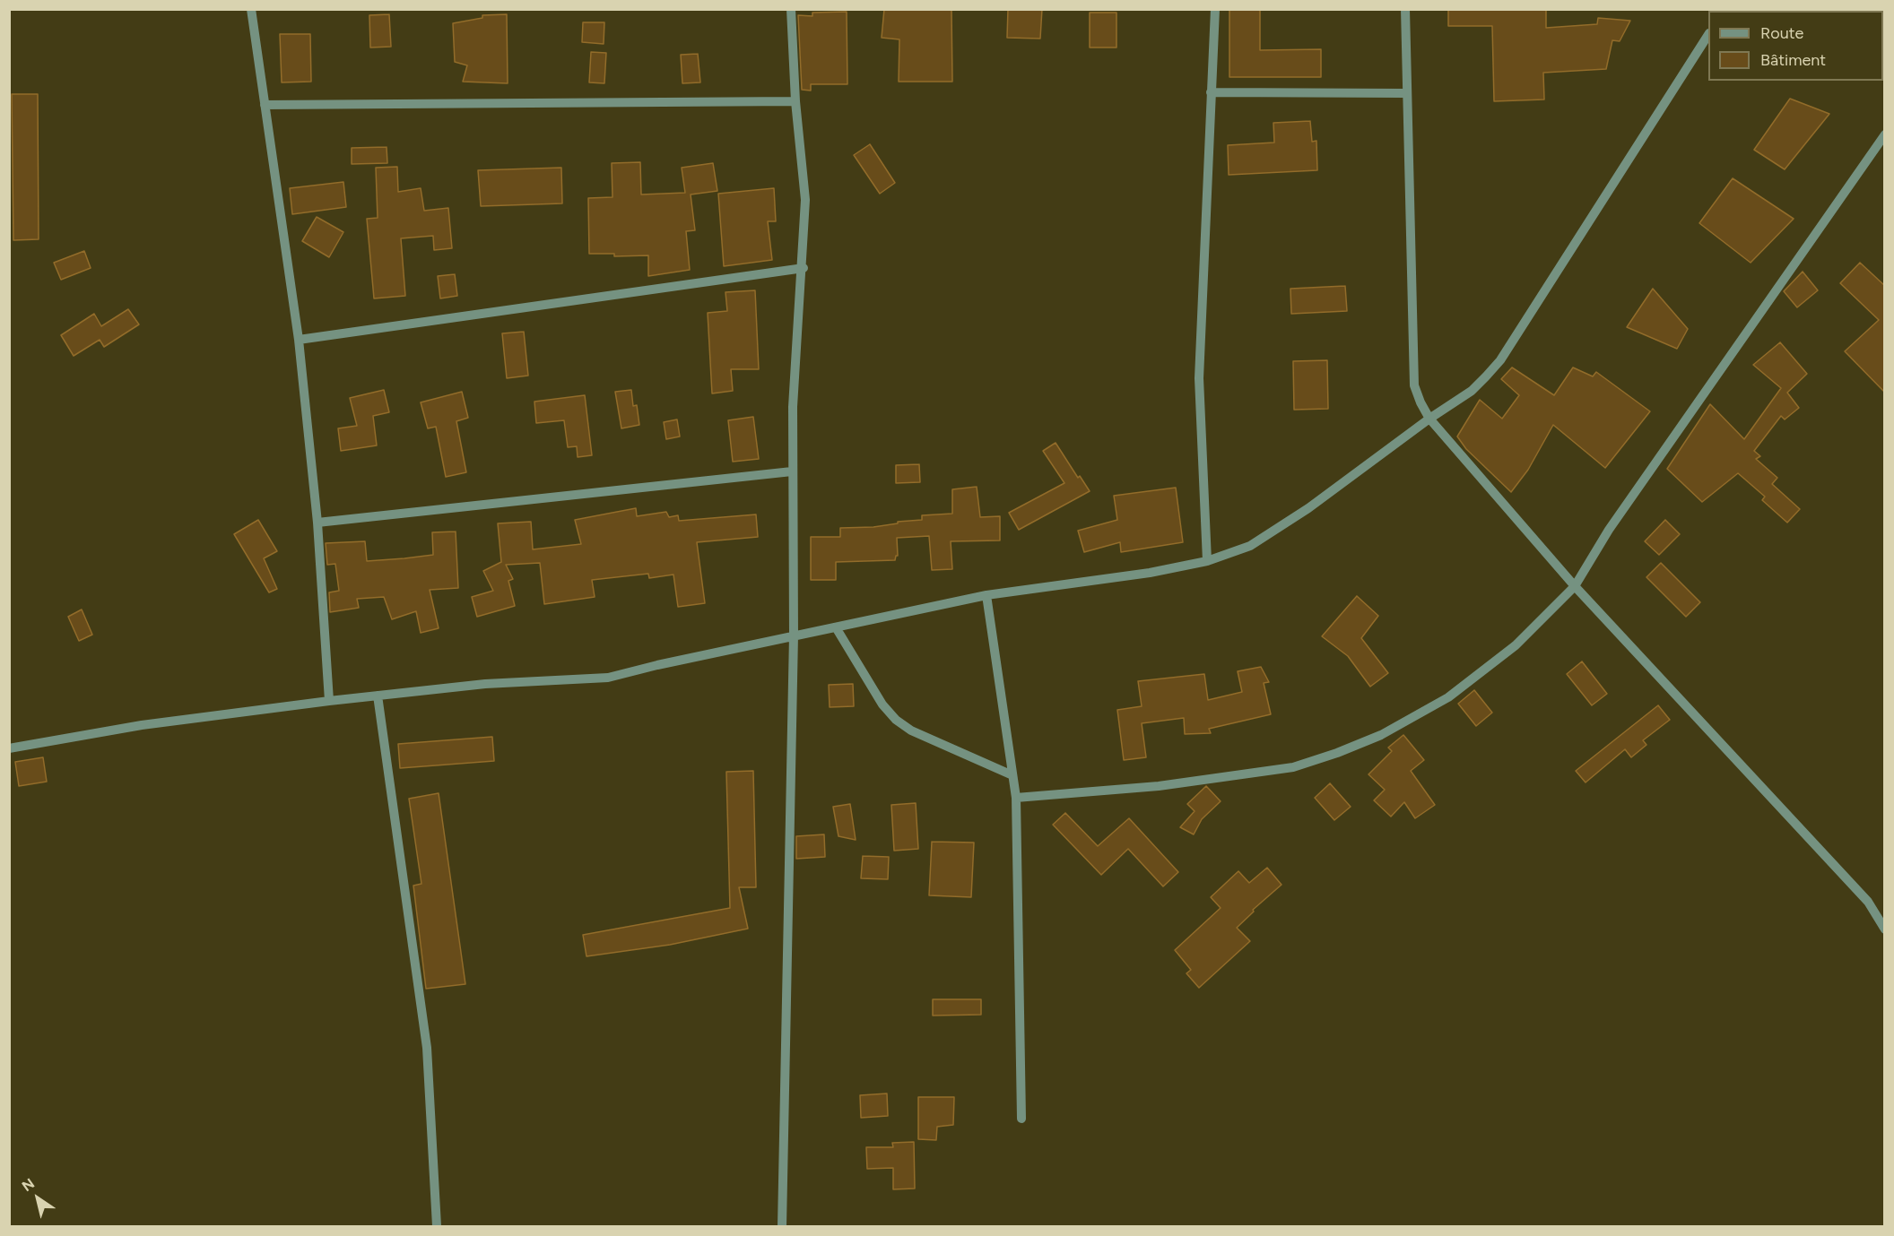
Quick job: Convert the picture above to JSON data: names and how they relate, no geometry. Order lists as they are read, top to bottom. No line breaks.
{"legend":["Route","Bâtiment"],"north":"top left"}
